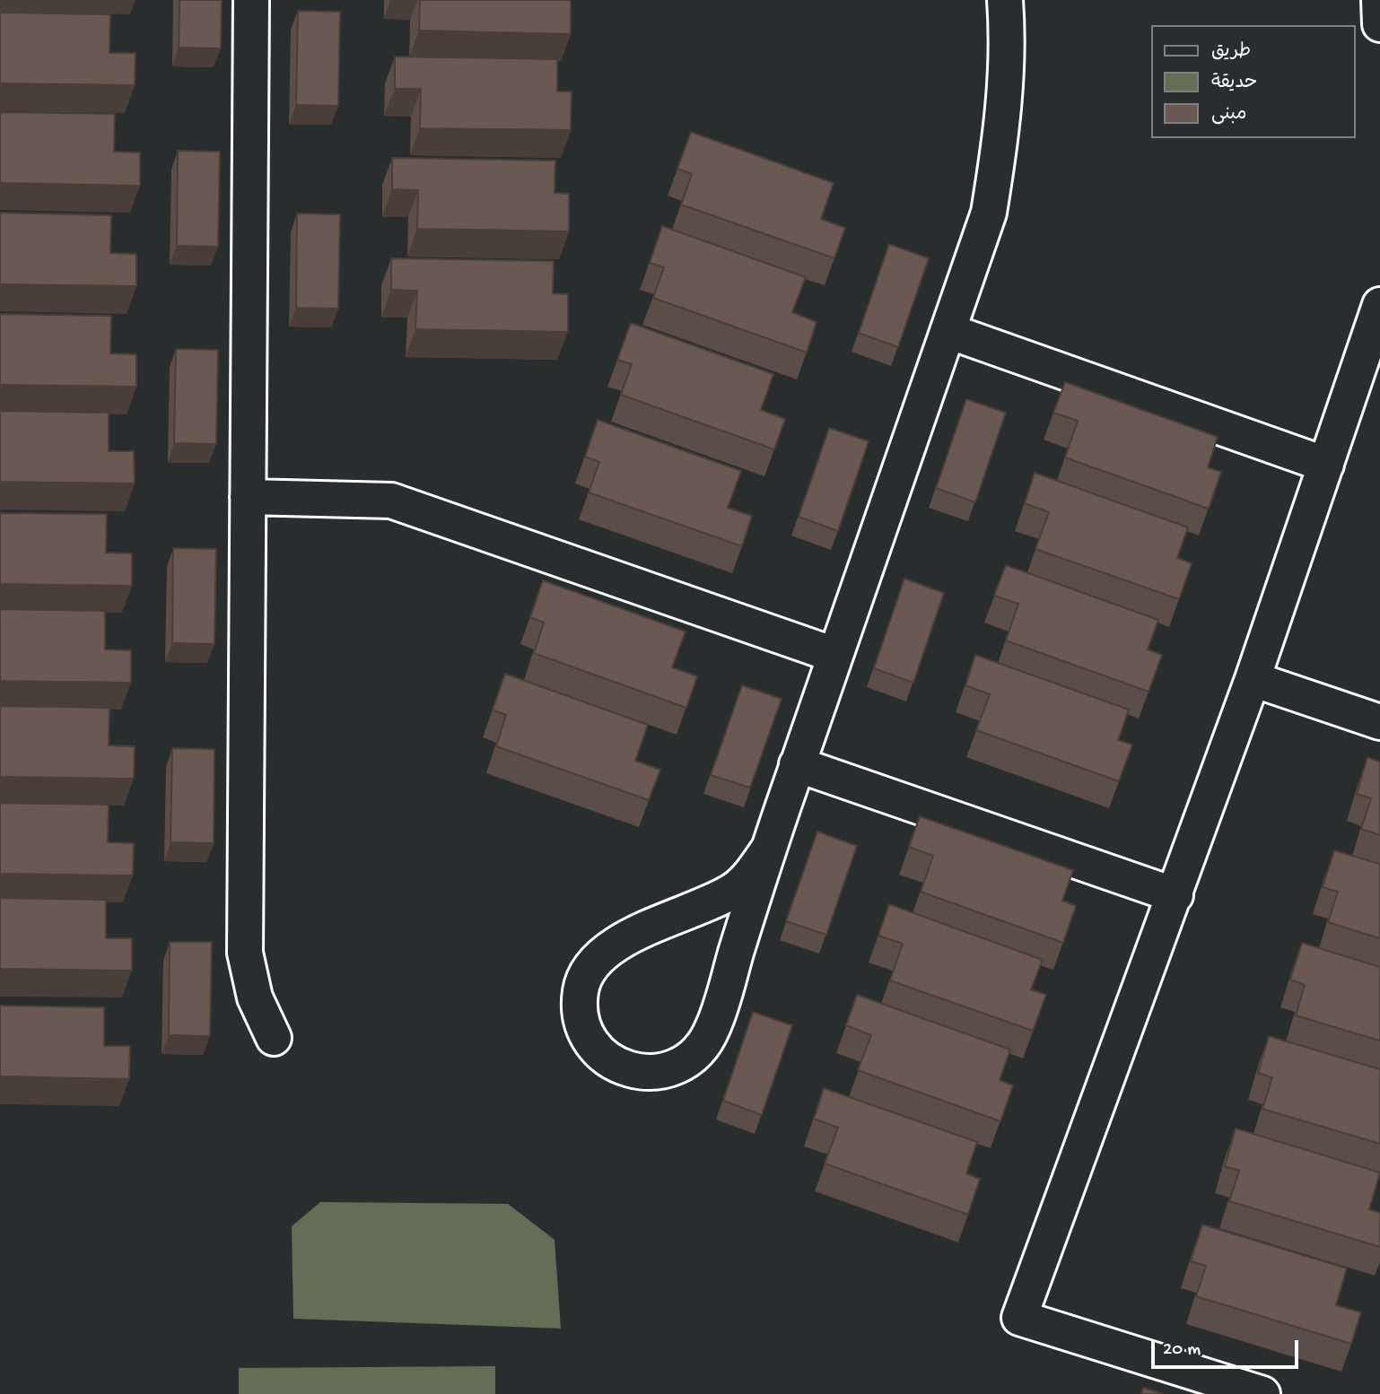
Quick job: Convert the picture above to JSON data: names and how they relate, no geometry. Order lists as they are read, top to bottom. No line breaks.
{"legend":["طريق","حديقة","مبنى"],"scale_bar":"20 m"}
